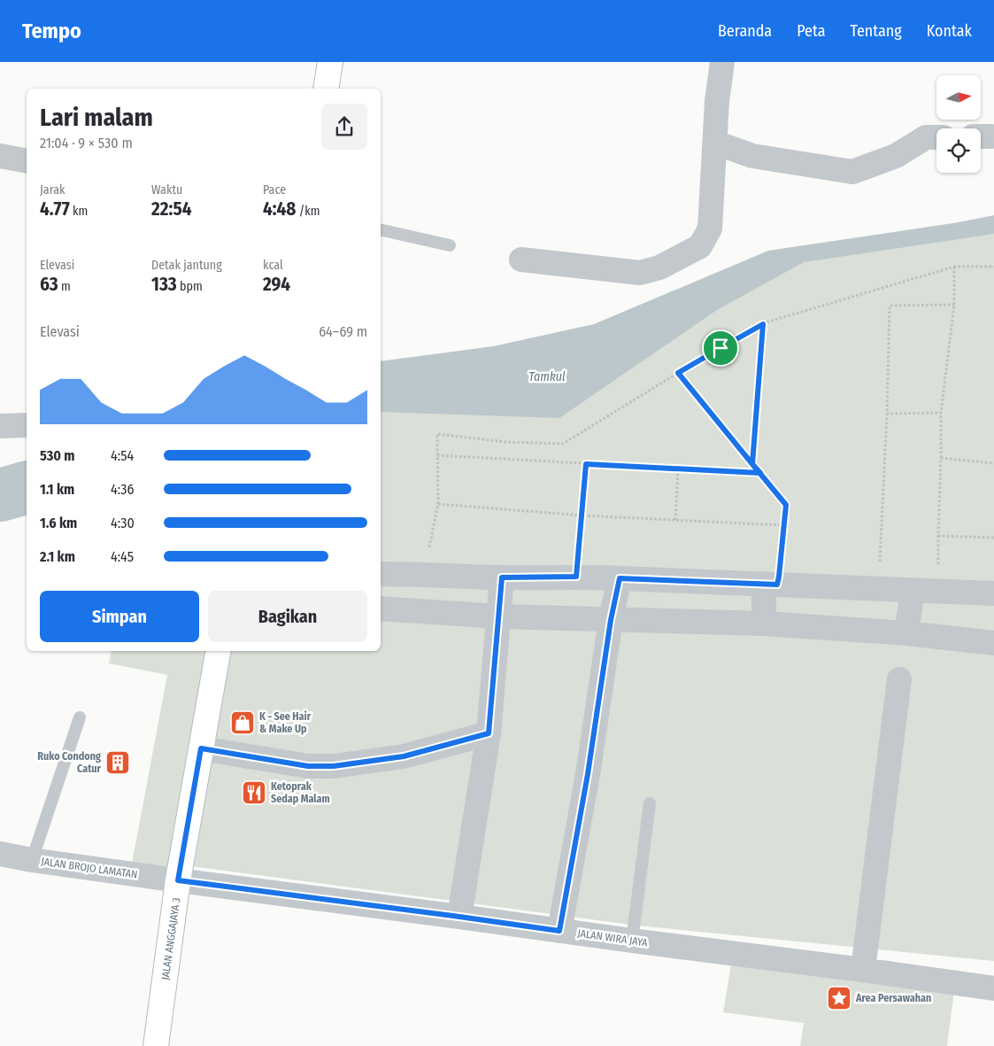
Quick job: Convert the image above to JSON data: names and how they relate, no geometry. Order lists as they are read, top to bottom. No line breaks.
{"streets":{"main road":["JALAN ANGGAJAYA 3"],"street":["JALAN BROJO LAMATAN","JALAN WIRA JAYA"]},"crossings":[["JALAN BROJO LAMATAN","JALAN WIRA JAYA"],["JALAN BROJO LAMATAN","JALAN ANGGAJAYA 3"],["JALAN WIRA JAYA","JALAN ANGGAJAYA 3"]],"water":["Tamkul"],"places":{"shop":["K - See Hair & Make Up"],"building":["Ruko Condong Catur"],"restaurant":["Ketoprak Sedap Malam"],"place":["Area Persawahan"]},"north":"right","page":{"header":"Tempo","nav":["Beranda","Peta","Tentang","Kontak"],"heading":["Lari malam","21:04 · 9 × 530 m"],"stats":[["Jarak","4.77 km"],["Waktu","22:54"],["Pace","4:48 /km"],["Elevasi","63 m"],["Detak jantung","133 bpm"],["kcal","294"]],"chart":["Elevasi","64–69 m"],"list":[{"name":"530 m","note":"4:54"},{"name":"1.1 km","note":"4:36"},{"name":"1.6 km","note":"4:30"},{"name":"2.1 km","note":"4:45"}],"buttons":["Simpan","Bagikan"]}}
